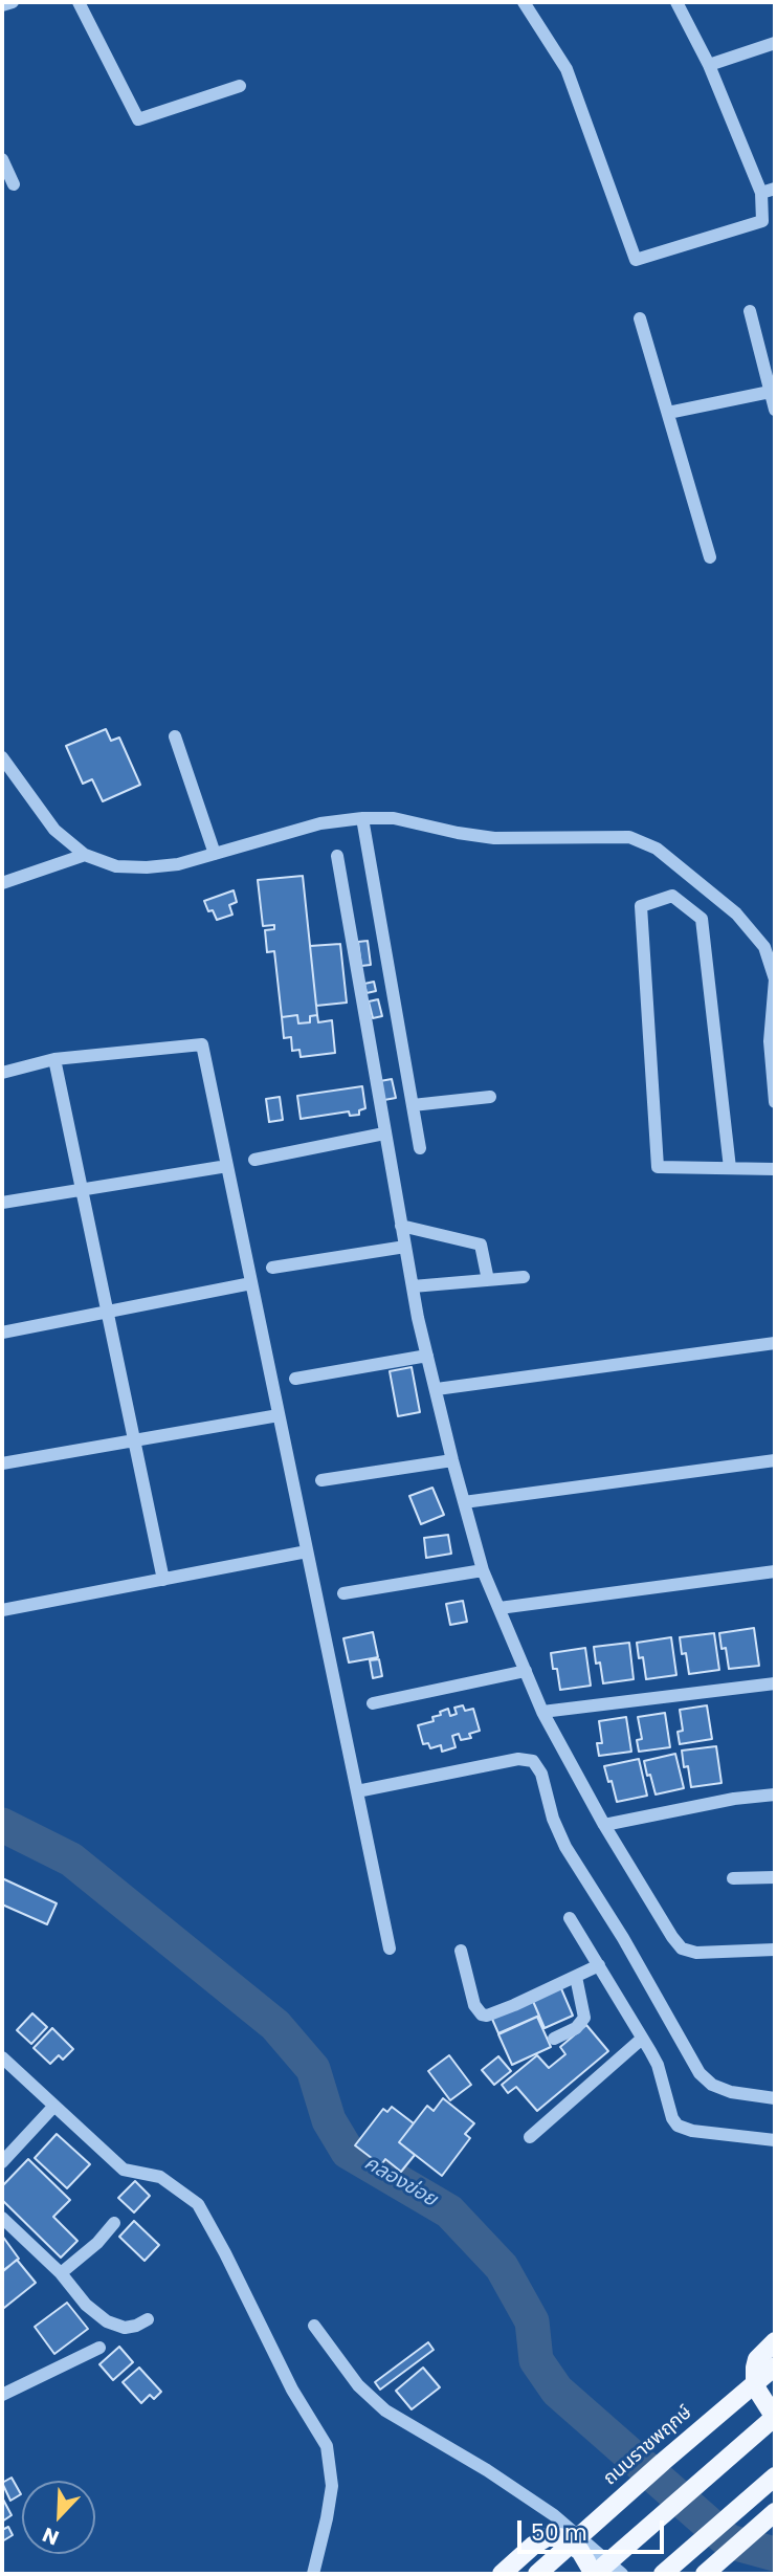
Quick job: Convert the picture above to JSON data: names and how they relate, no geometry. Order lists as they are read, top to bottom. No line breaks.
{"streets":{"main road":["ถนนราชพฤกษ์"]},"water":["คลองข่อย"],"scale_bar":"50 m","north":"bottom left"}
